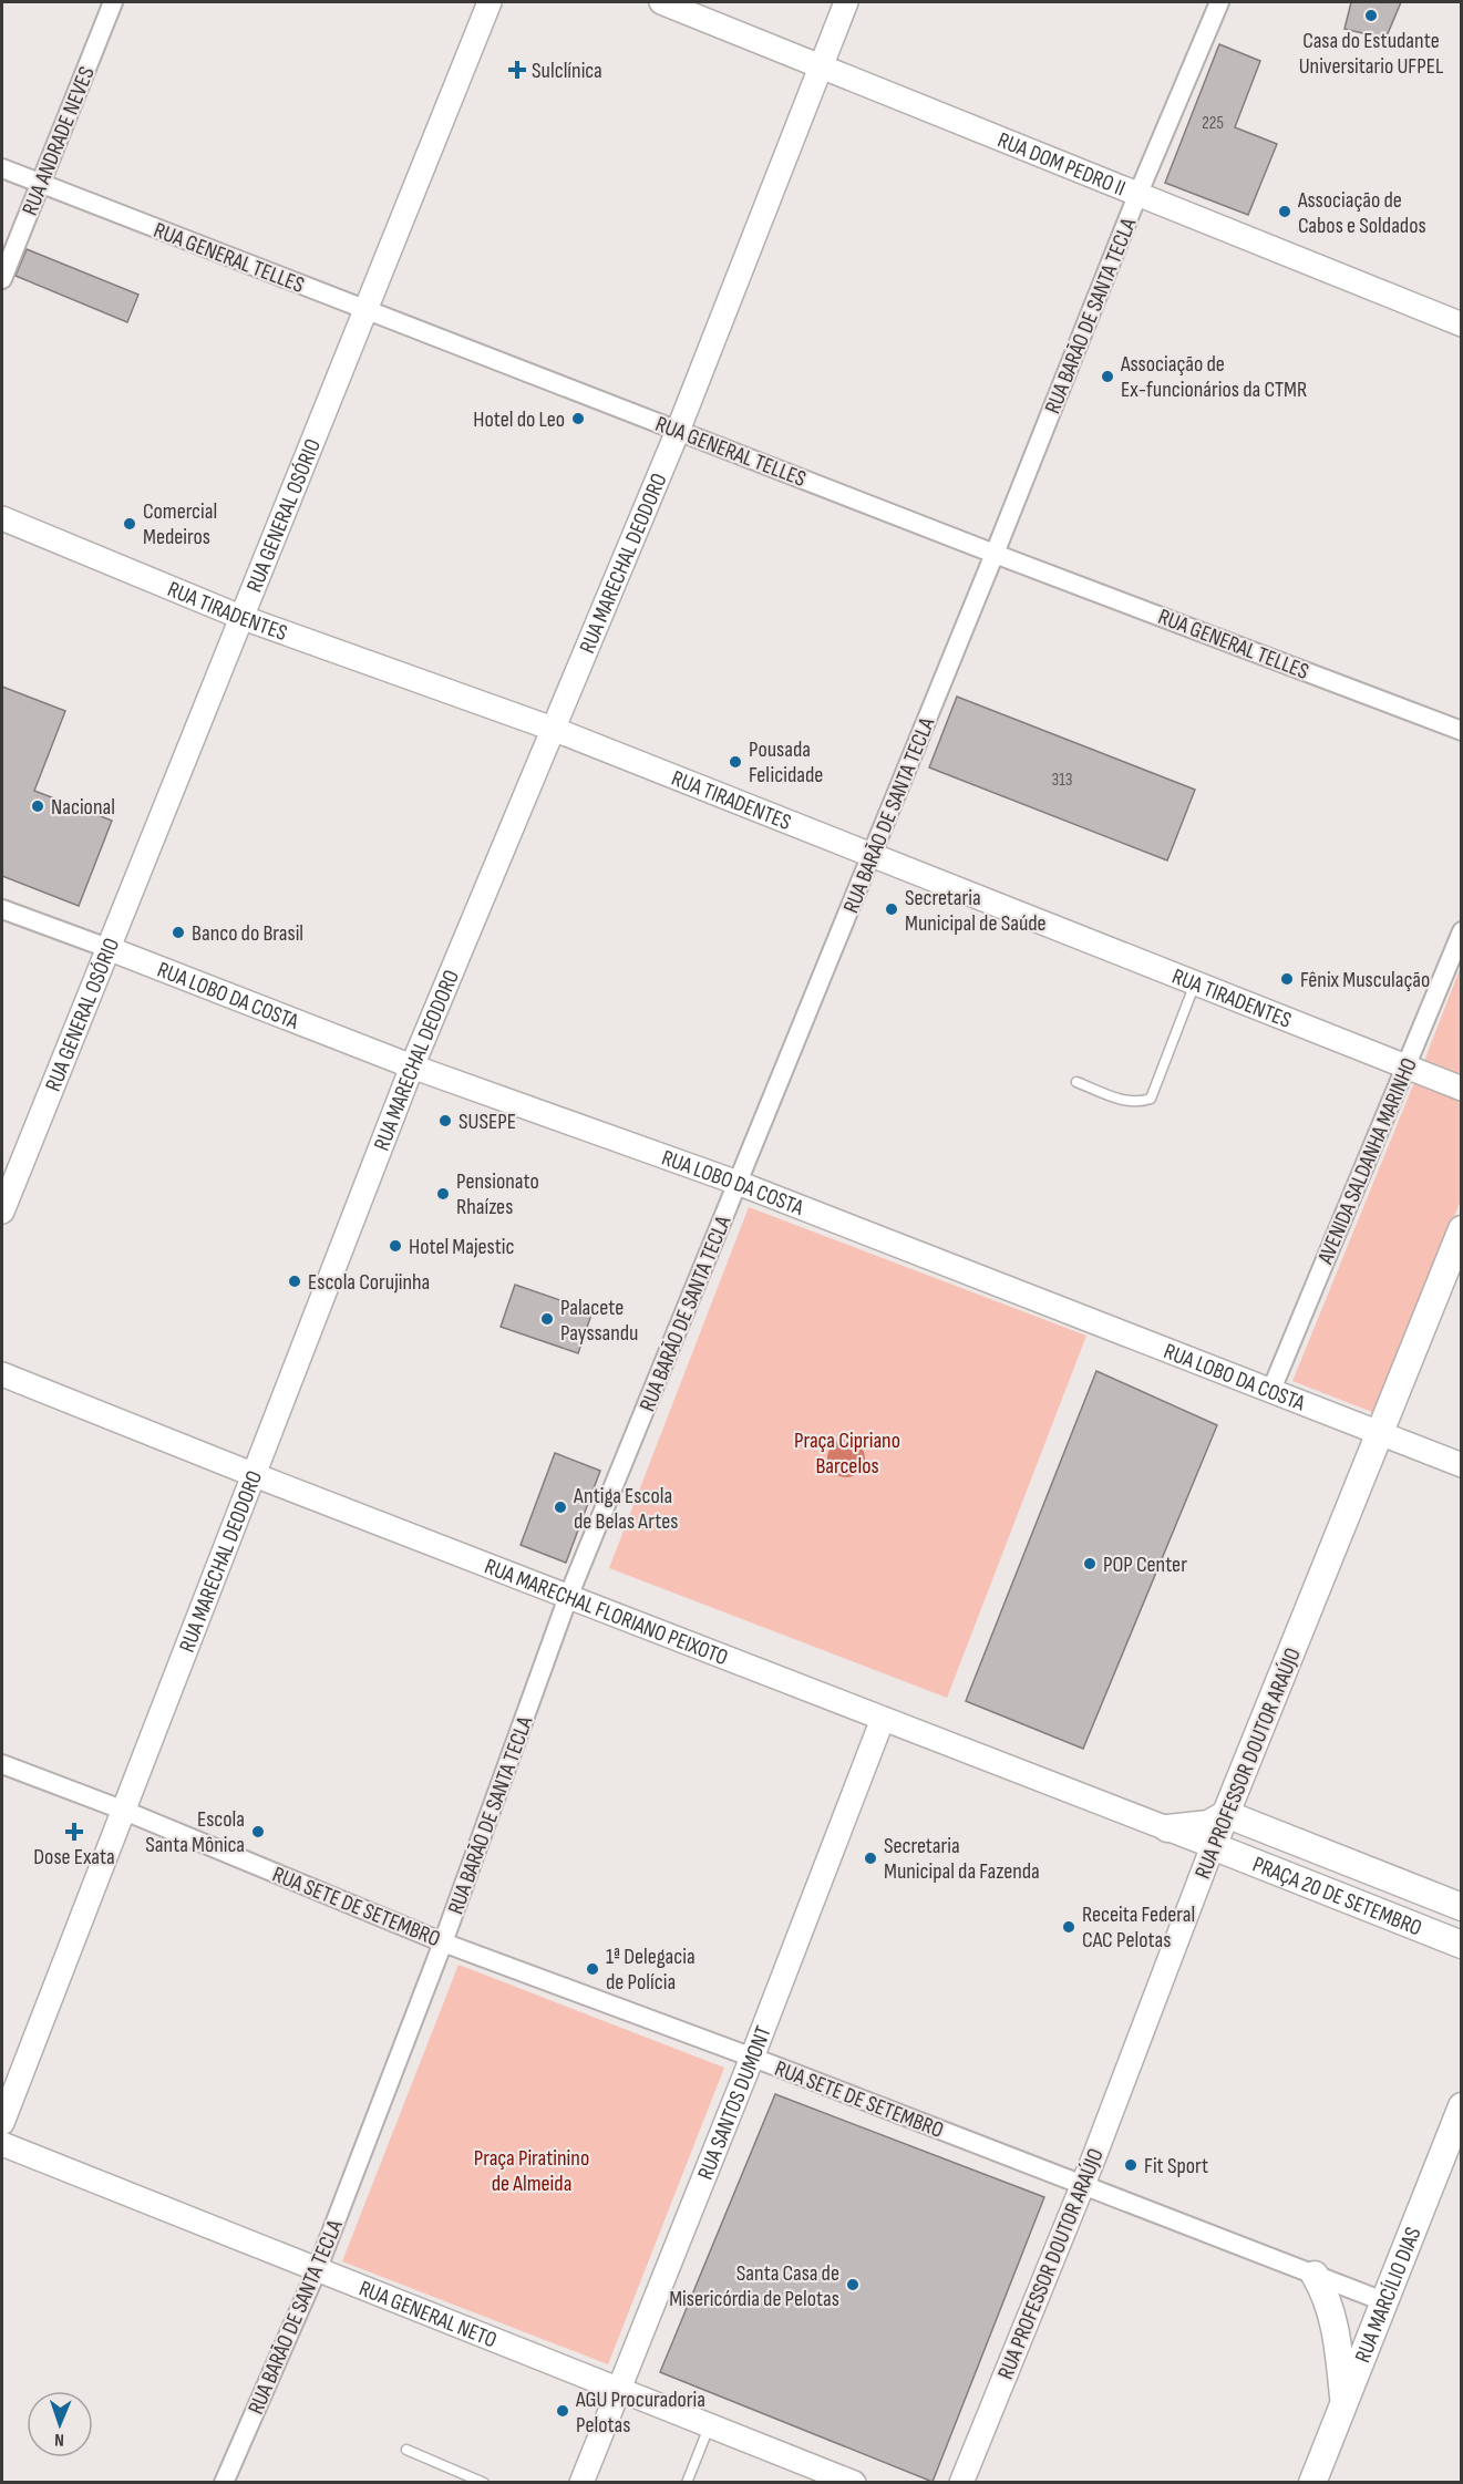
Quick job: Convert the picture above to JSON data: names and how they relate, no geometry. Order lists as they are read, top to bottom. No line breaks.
{"streets":{"main road":["RUA PROFESSOR DOUTOR ARAÚJO","PRAÇA 20 DE SETEMBRO","RUA MARCÍLIO DIAS"],"street":["RUA ANDRADE NEVES","RUA DOM PEDRO II","RUA GENERAL TELLES","RUA BARÃO DE SANTA TECLA","RUA GENERAL OSÓRIO","RUA MARECHAL DEODORO","RUA TIRADENTES","RUA LOBO DA COSTA","AVENIDA SALDANHA MARINHO","RUA MARECHAL FLORIANO PEIXOTO","RUA SETE DE SETEMBRO","RUA SANTOS DUMONT","RUA GENERAL NETO"]},"crossings":[["RUA ANDRADE NEVES","RUA GENERAL TELLES"],["RUA DOM PEDRO II","RUA BARÃO DE SANTA TECLA"],["RUA DOM PEDRO II","RUA MARECHAL DEODORO"],["RUA GENERAL TELLES","RUA BARÃO DE SANTA TECLA"],["RUA GENERAL TELLES","RUA GENERAL OSÓRIO"],["RUA GENERAL TELLES","RUA MARECHAL DEODORO"],["RUA BARÃO DE SANTA TECLA","RUA TIRADENTES"],["RUA BARÃO DE SANTA TECLA","RUA LOBO DA COSTA"],["RUA BARÃO DE SANTA TECLA","RUA MARECHAL FLORIANO PEIXOTO"],["RUA BARÃO DE SANTA TECLA","RUA SETE DE SETEMBRO"],["RUA BARÃO DE SANTA TECLA","RUA GENERAL NETO"],["RUA GENERAL OSÓRIO","RUA TIRADENTES"],["RUA GENERAL OSÓRIO","RUA LOBO DA COSTA"],["RUA MARECHAL DEODORO","RUA TIRADENTES"],["RUA MARECHAL DEODORO","RUA LOBO DA COSTA"],["RUA MARECHAL DEODORO","RUA MARECHAL FLORIANO PEIXOTO"],["RUA MARECHAL DEODORO","RUA SETE DE SETEMBRO"],["RUA TIRADENTES","AVENIDA SALDANHA MARINHO"],["RUA LOBO DA COSTA","AVENIDA SALDANHA MARINHO"],["RUA LOBO DA COSTA","RUA PROFESSOR DOUTOR ARAÚJO"],["RUA MARECHAL FLORIANO PEIXOTO","RUA PROFESSOR DOUTOR ARAÚJO"],["RUA MARECHAL FLORIANO PEIXOTO","PRAÇA 20 DE SETEMBRO"],["RUA MARECHAL FLORIANO PEIXOTO","RUA SANTOS DUMONT"],["RUA PROFESSOR DOUTOR ARAÚJO","PRAÇA 20 DE SETEMBRO"],["RUA PROFESSOR DOUTOR ARAÚJO","RUA SETE DE SETEMBRO"],["RUA SETE DE SETEMBRO","RUA SANTOS DUMONT"],["RUA SETE DE SETEMBRO","RUA MARCÍLIO DIAS"],["RUA SANTOS DUMONT","RUA GENERAL NETO"]],"parks":["Praça Cipriano Barcelos","Praça Piratinino de Almeida"],"places":{"other":["Casa do Estudante Universitario UFPEL","Associação de Cabos e Soldados","Associação de Ex-funcionários da CTMR","Hotel do Leo","Comercial Medeiros","Pousada Felicidade","Nacional","Secretaria Municipal de Saúde","Banco do Brasil","Fênix Musculação","SUSEPE","Pensionato Rhaízes","Hotel Majestic","Escola Corujinha","Palacete Payssandu","Antiga Escola de Belas Artes","POP Center","Escola Santa Mônica","Secretaria Municipal da Fazenda","Receita Federal CAC Pelotas","1ª Delegacia de Polícia","Fit Sport","Santa Casa de Misericórdia de Pelotas","AGU Procuradoria Pelotas"],"health":["Sulclínica","Dose Exata"]},"house_numbers":["225","313"],"north":"bottom"}
